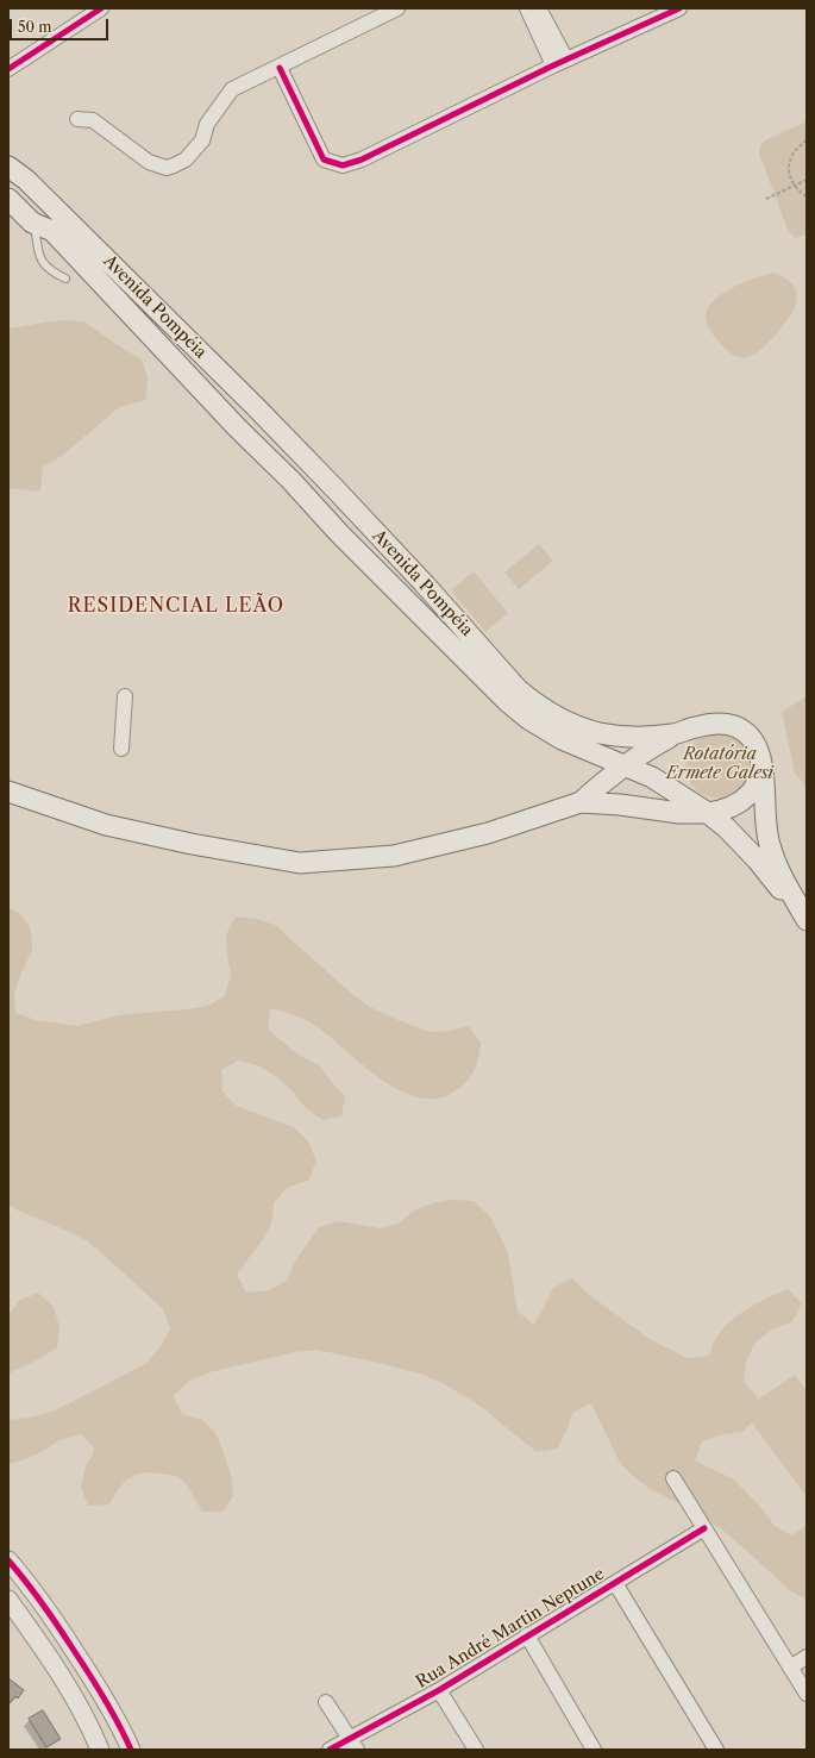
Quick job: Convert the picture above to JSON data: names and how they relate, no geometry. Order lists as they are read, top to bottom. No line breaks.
{"streets":{"main road":["Avenida Pompéia"],"street":["Rua André Martin Neptune"]},"districts":["RESIDENCIAL LEÃO"],"parks":["Rotatória Ermete Galesi"],"scale_bar":"50 m"}
